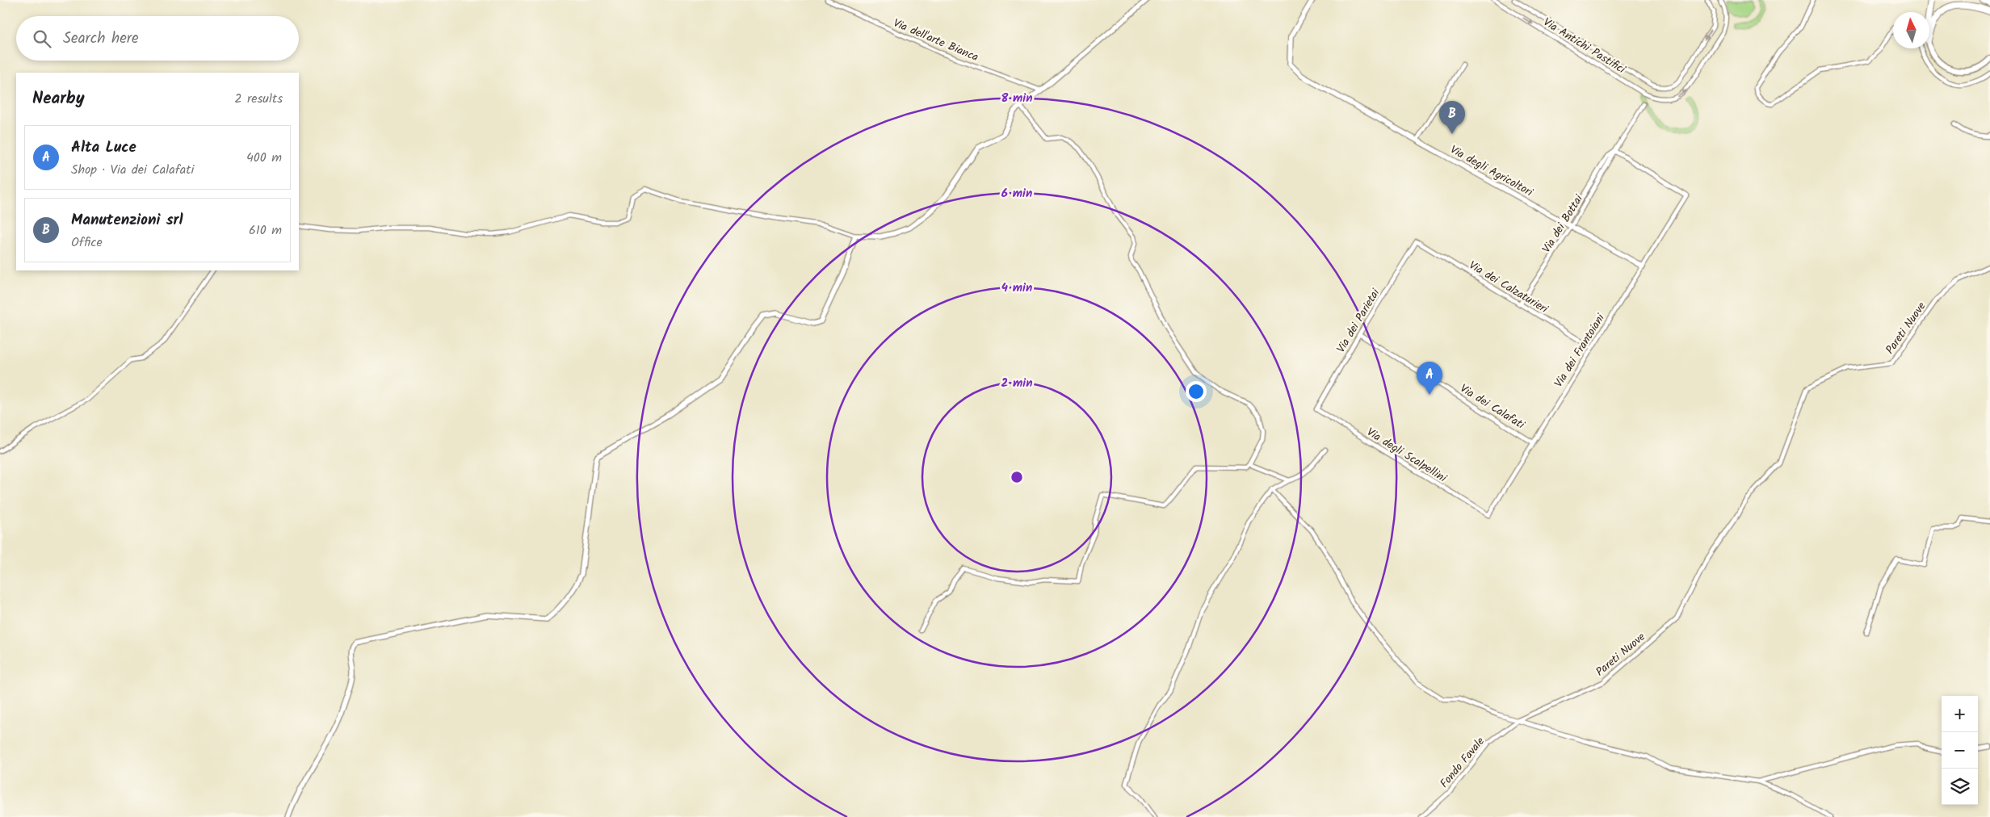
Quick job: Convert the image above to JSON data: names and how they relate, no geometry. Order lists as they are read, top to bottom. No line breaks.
{"streets":{"street":["Via dell'arte Bianca","Via Antichi Pastifici","Via degli Agricoltori","Via dei Bottai","Via dei Calzaturieri","Via dei Parietai","Pareti Nuove","Via dei Frantoiani","Via dei Calafati","Via degli Scalpellini","Fondo Favale"]},"crossings":[["Via degli Agricoltori","Via dei Bottai"],["Via degli Agricoltori","Via dei Frantoiani"],["Via dei Bottai","Via dei Calzaturieri"],["Via dei Bottai","Via dei Frantoiani"],["Via dei Calzaturieri","Via dei Parietai"],["Via dei Calzaturieri","Via dei Frantoiani"],["Via dei Parietai","Via dei Calafati"],["Via dei Parietai","Via degli Scalpellini"],["Pareti Nuove","Fondo Favale"],["Via dei Frantoiani","Via dei Calafati"],["Via dei Frantoiani","Via degli Scalpellini"]],"north":"top","page":{"search":"Search here","heading":["Nearby","2 results"],"pins":["B","A"],"list":[{"mark":"A","name":"Alta Luce","note":"Shop · Via dei Calafati","value":"400 m"},{"mark":"B","name":"Manutenzioni srl","note":"Office","value":"610 m"}],"map_buttons":["+","−"]},"rings":["8 min","6 min","4 min","2 min"]}
